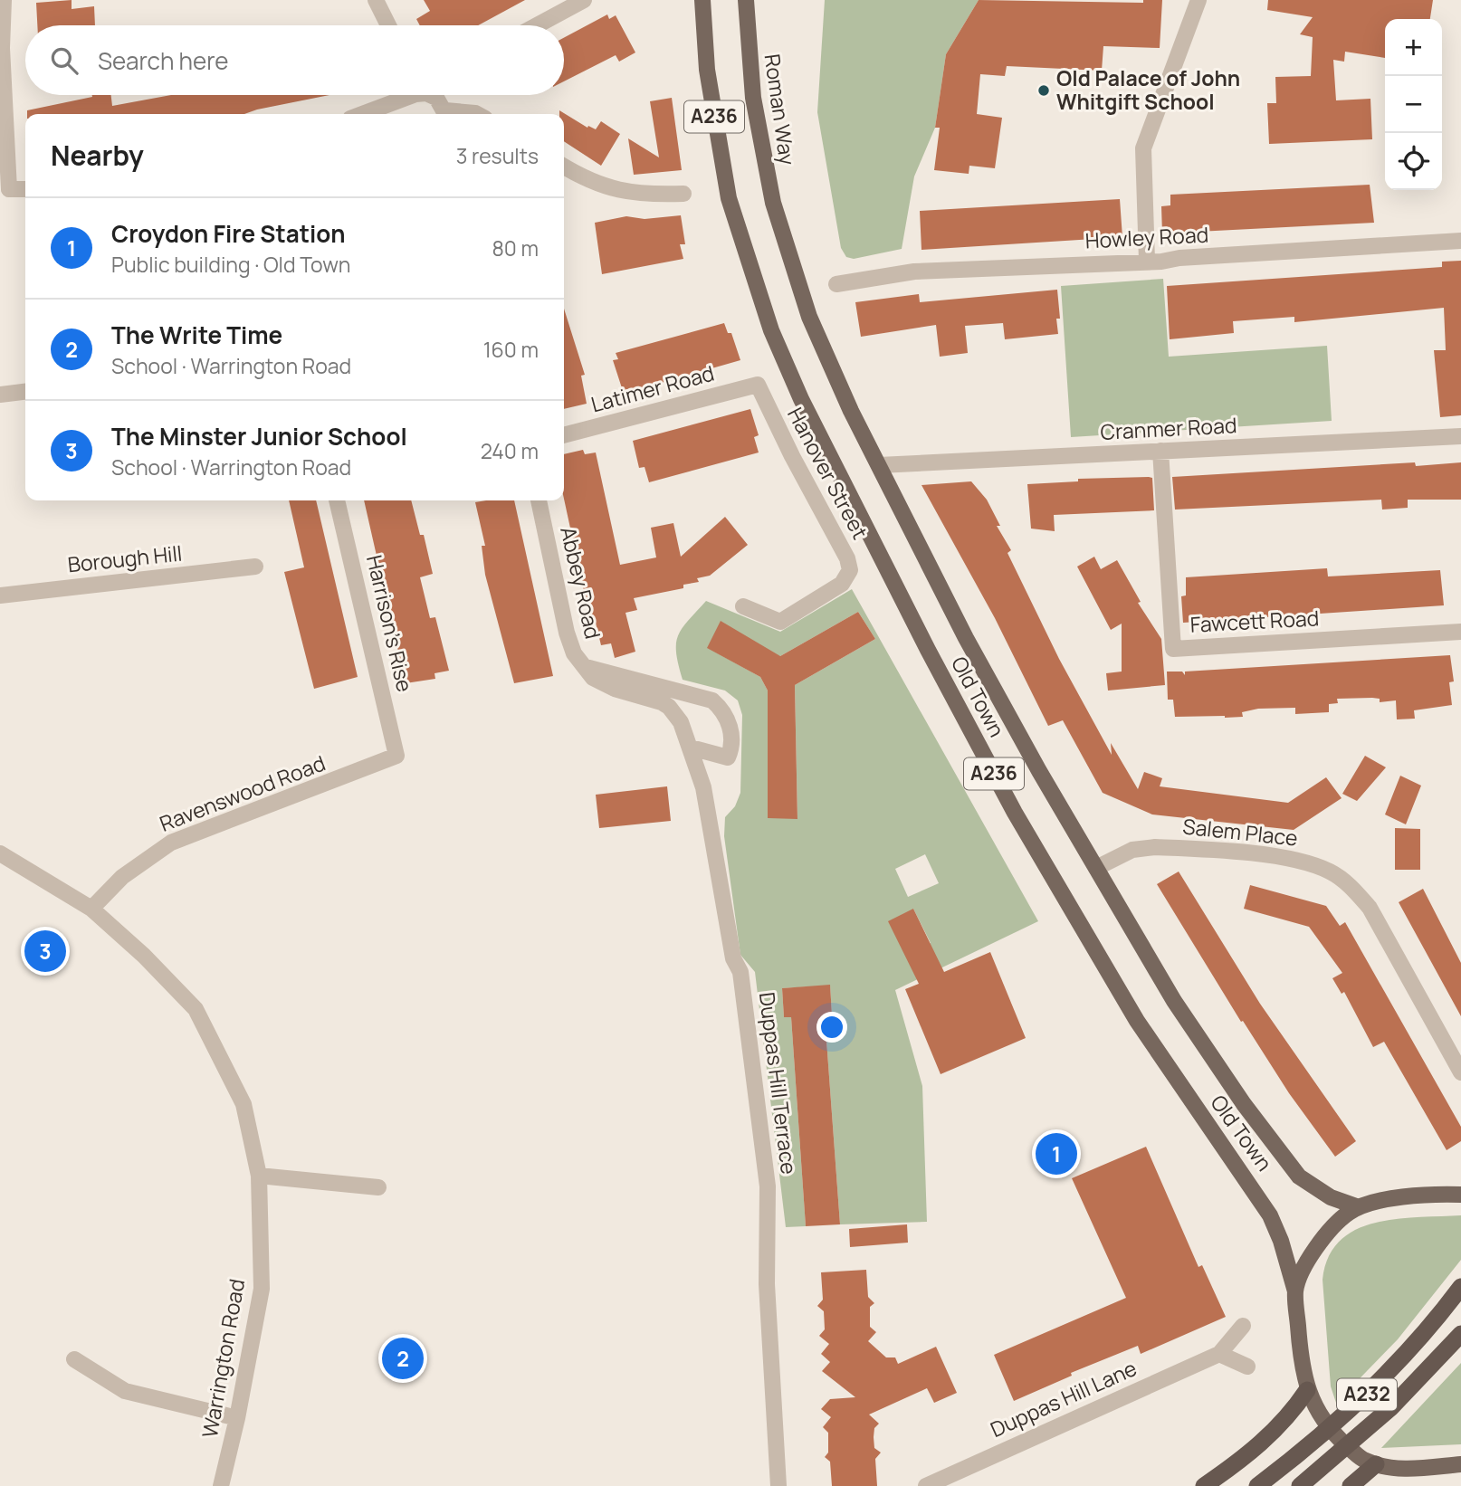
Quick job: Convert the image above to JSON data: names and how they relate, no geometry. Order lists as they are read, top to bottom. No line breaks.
{"streets":{"highway":["A232"],"main road":["Roman Way","A236","Old Town"],"street":["Howley Road","Latimer Road","Cranmer Road","Hanover Street","Borough Hill","Abbey Road","Fawcett Road","Harrison's Rise","Ravenswood Road","Salem Place","Duppas Hill Terrace","Warrington Road","Duppas Hill Lane"]},"crossings":[["Roman Way","Old Town"],["Latimer Road","Hanover Street"],["Cranmer Road","Fawcett Road"],["Cranmer Road","Old Town"],["Abbey Road","Duppas Hill Terrace"],["Harrison's Rise","Ravenswood Road"],["Old Town","Salem Place"],["Ravenswood Road","Warrington Road"]],"places":["Old Palace of John Whitgift School"],"page":{"map_buttons":["+","−"],"search":"Search here","heading":["Nearby","3 results"],"list":[{"mark":"1","name":"Croydon Fire Station","note":"Public building · Old Town","value":"80 m"},{"mark":"2","name":"The Write Time","note":"School · Warrington Road","value":"160 m"},{"mark":"3","name":"The Minster Junior School","note":"School · Warrington Road","value":"240 m"}],"pins":["3","1","2"]}}
